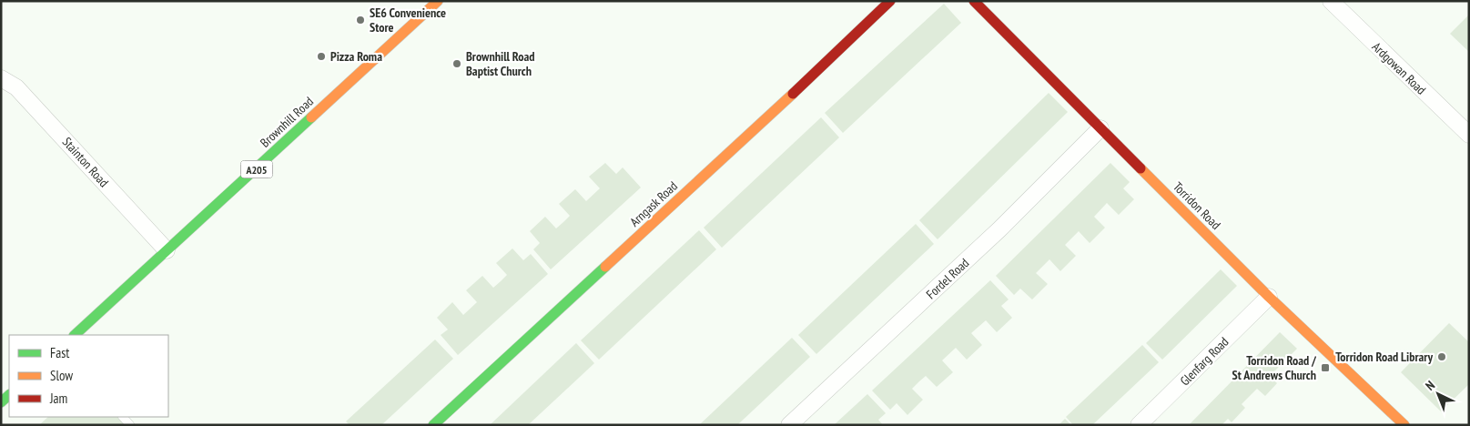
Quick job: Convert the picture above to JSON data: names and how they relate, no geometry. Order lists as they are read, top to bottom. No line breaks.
{"streets":{"main road":["Brownhill Road","A205","Arngask Road","Torridon Road"],"street":["Ardgowan Road","Stainton Road","Fordel Road","Glenfarg Road"]},"crossings":[["Brownhill Road","Stainton Road"],["Torridon Road","Fordel Road"],["Torridon Road","Glenfarg Road"]],"places":{"other":["SE6 Convenience Store","Pizza Roma","Brownhill Road Baptist Church","Torridon Road Library"],"transit":["Torridon Road / St Andrews Church"]},"legend":["Fast","Slow","Jam"],"north":"top left"}
